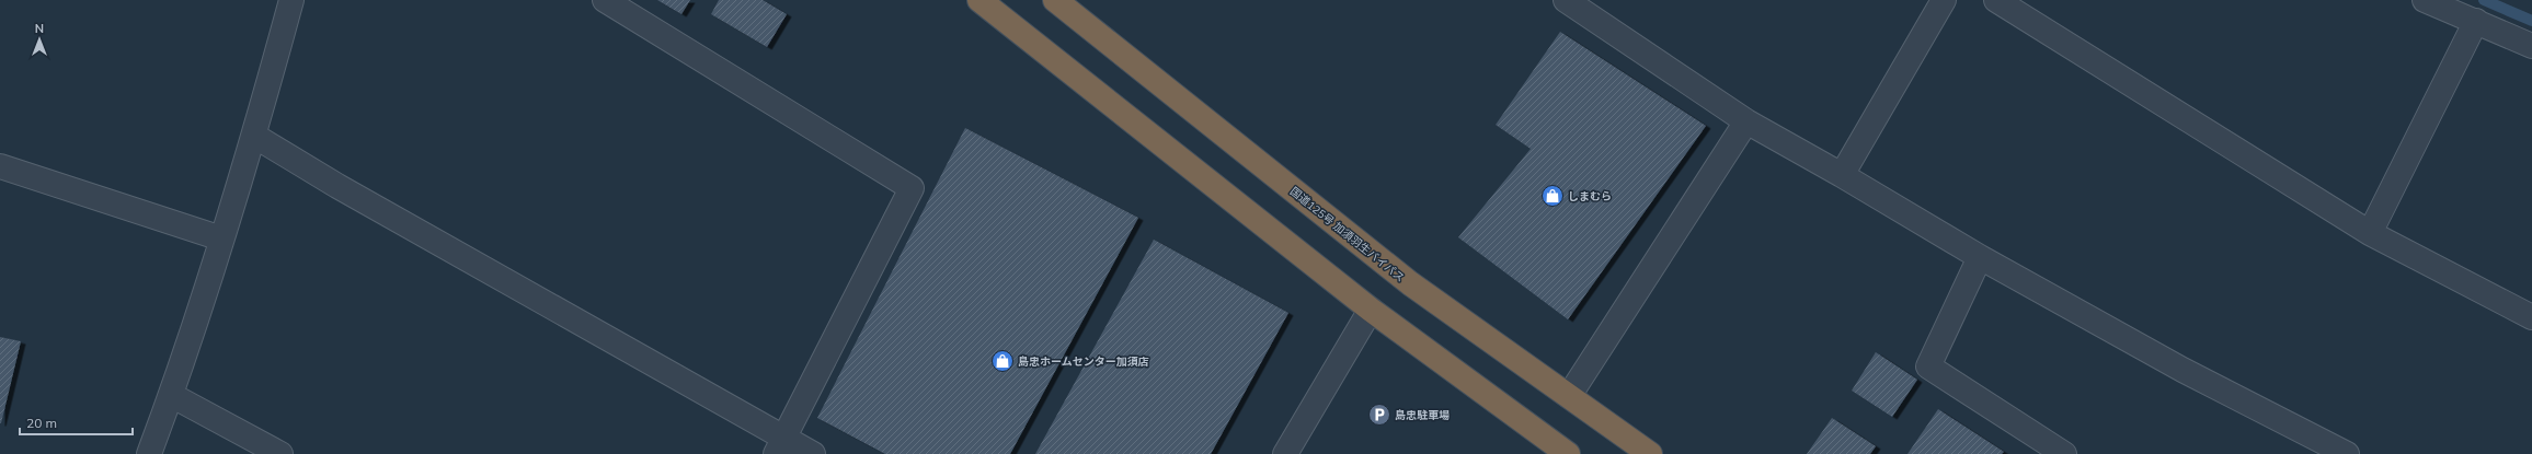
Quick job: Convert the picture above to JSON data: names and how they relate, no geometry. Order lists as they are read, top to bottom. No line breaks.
{"streets":{"highway":["国道125号 加須羽生バイパス"]},"places":{"shop":["しまむら","島忠ホームセンター加須店"],"parking":["島忠駐車場"]},"scale_bar":"20 m","north":"top"}
